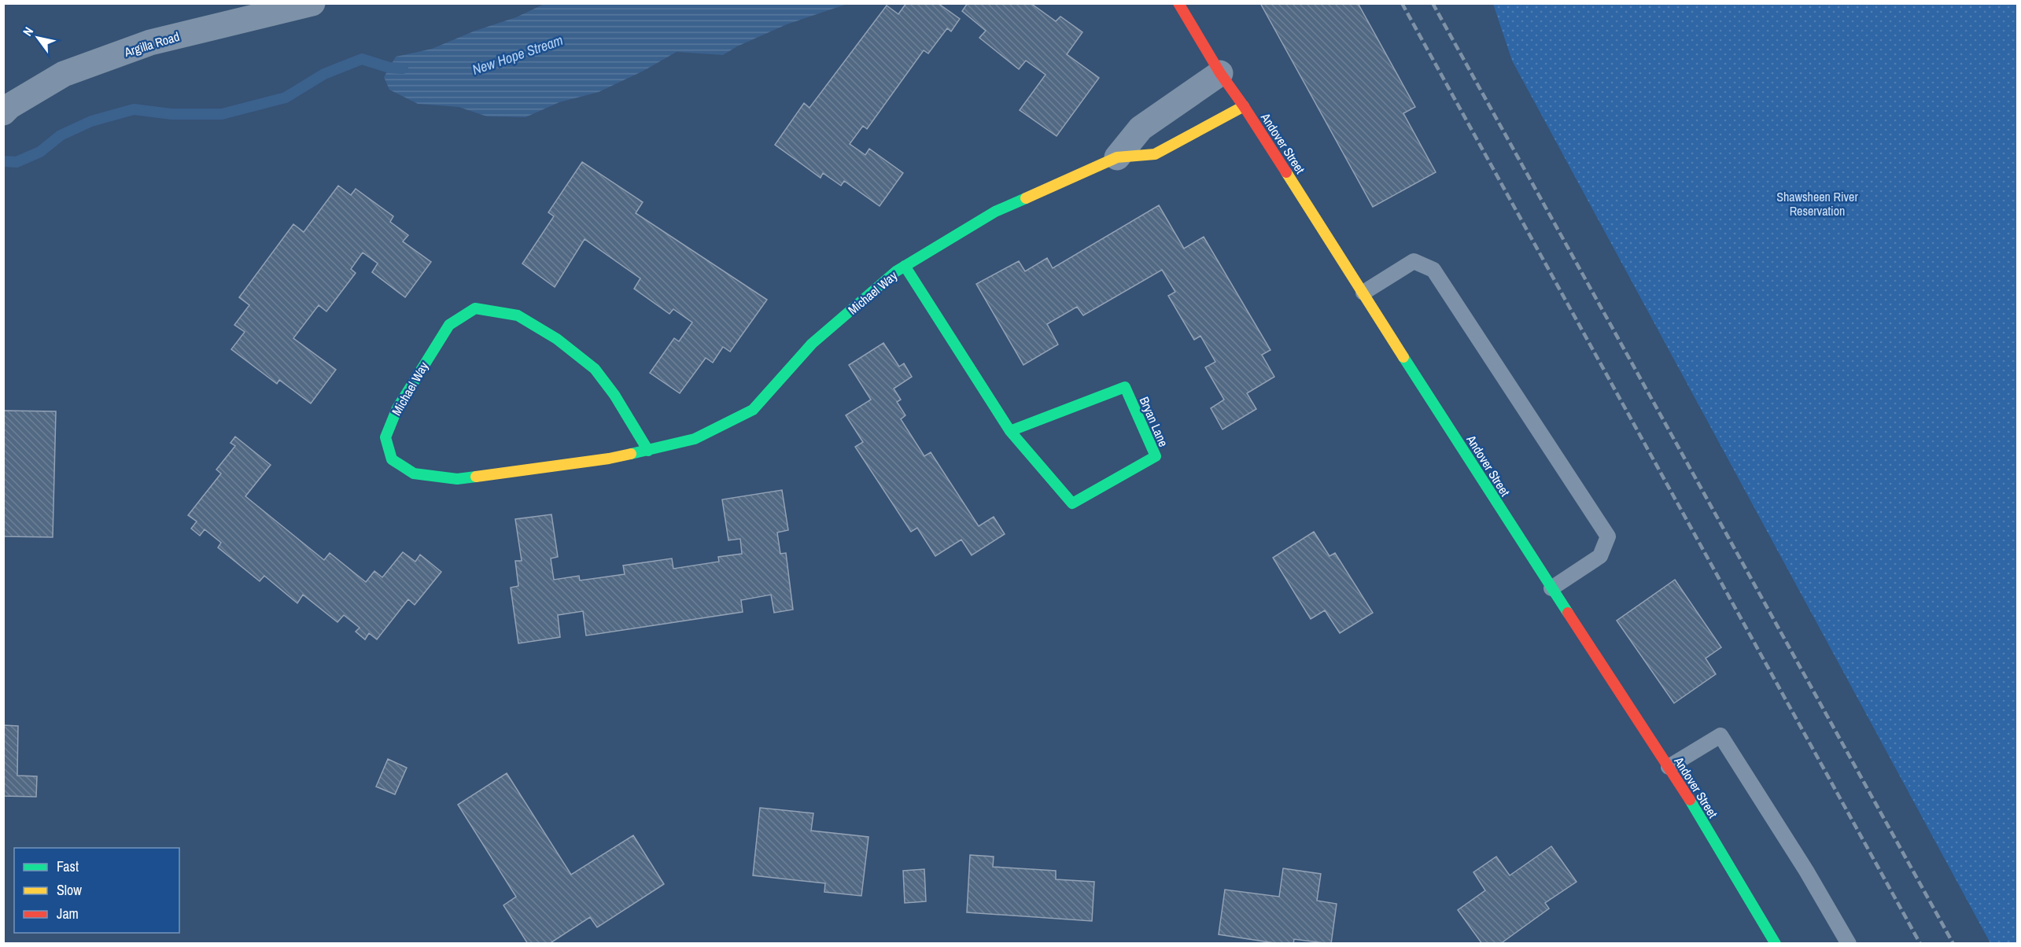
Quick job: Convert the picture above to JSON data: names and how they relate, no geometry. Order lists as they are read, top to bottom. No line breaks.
{"streets":{"street":["Argilla Road","Andover Street","Michael Way","Bryan Lane"]},"crossings":[["Andover Street","Michael Way"],["Michael Way","Bryan Lane"]],"water":["New Hope Stream"],"parks":["Shawsheen River Reservation"],"legend":["Fast","Slow","Jam"],"north":"top left"}
